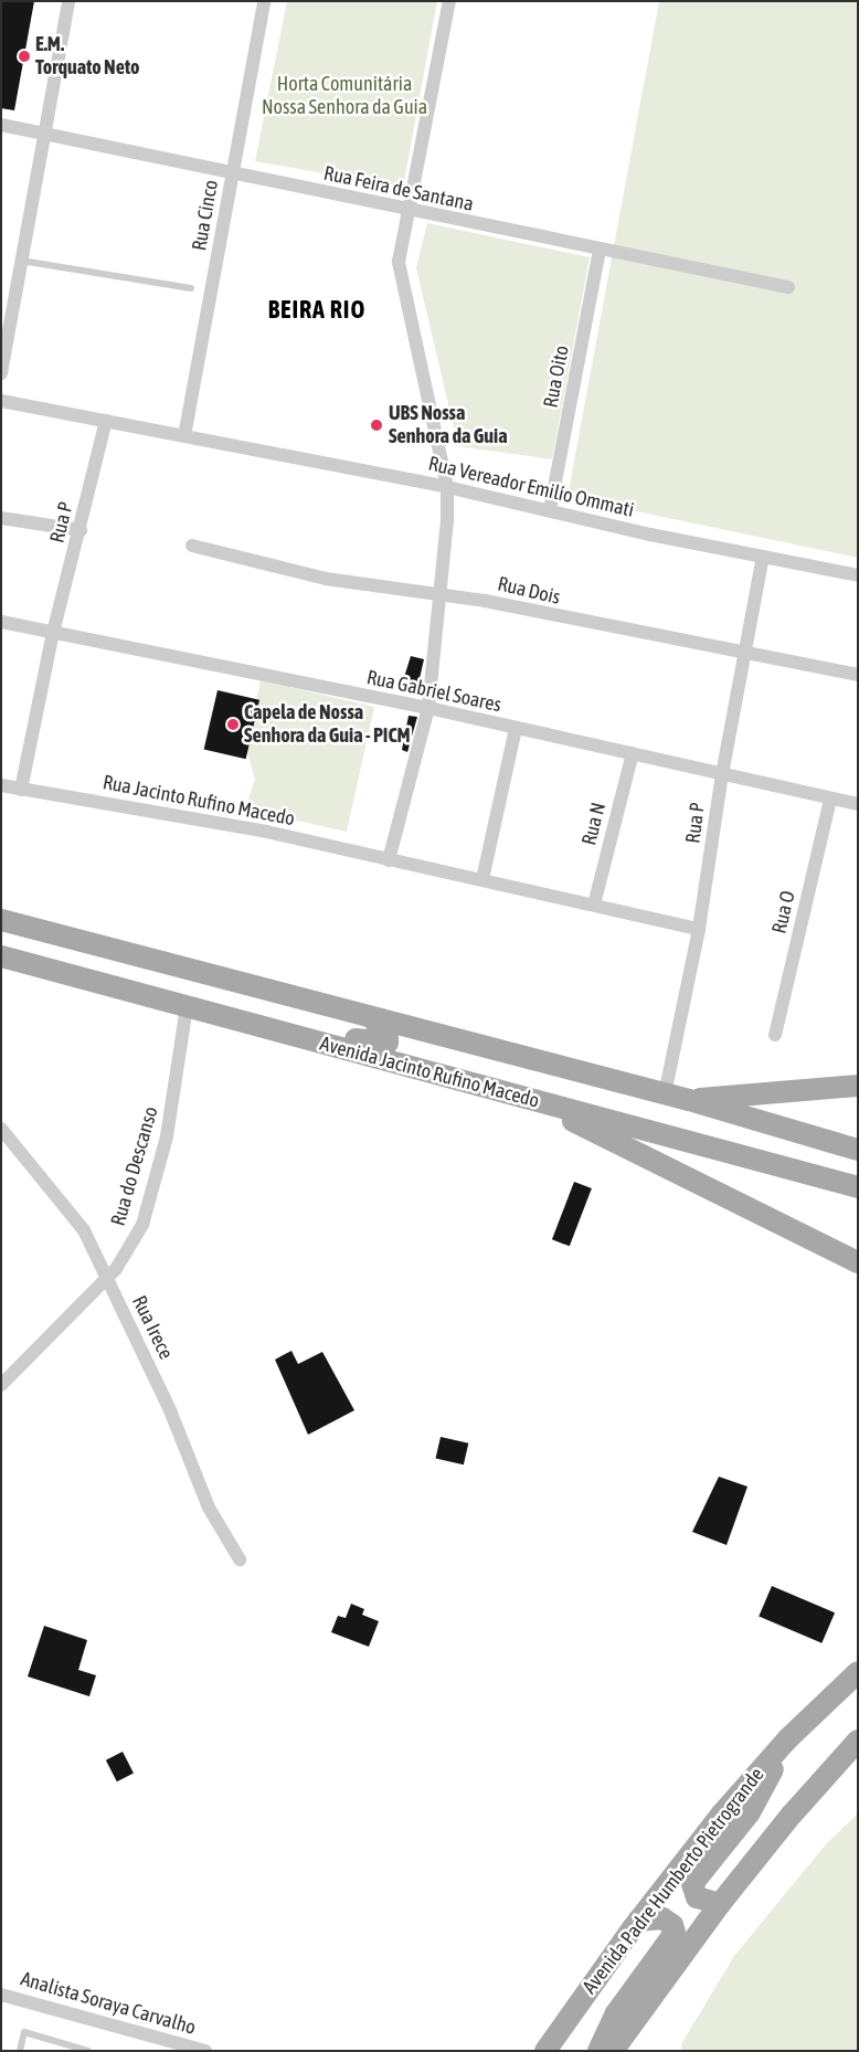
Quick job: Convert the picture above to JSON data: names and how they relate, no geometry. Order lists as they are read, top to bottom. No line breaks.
{"streets":{"main road":["Avenida Jacinto Rufino Macedo","Avenida Padre Humberto Pietrogrande"],"street":["Rua Feira de Santana","Rua Cinco","Rua Oito","Rua Vereador Emilío Ommati","Rua P","Rua Dois","Rua Gabriel Soares","Rua Jacinto Rufino Macedo","Rua N","Rua O","Rua do Descanso","Rua Irece","Analista Soraya Carvalho"]},"crossings":[["Rua Feira de Santana","Rua Cinco"],["Rua Feira de Santana","Rua Oito"],["Rua Cinco","Rua Vereador Emilío Ommati"],["Rua Oito","Rua Vereador Emilío Ommati"],["Rua Vereador Emilío Ommati","Rua P"],["Rua P","Rua Dois"],["Rua P","Rua Gabriel Soares"],["Rua P","Rua Jacinto Rufino Macedo"],["Rua P","Avenida Jacinto Rufino Macedo"],["Rua Gabriel Soares","Rua N"],["Rua Gabriel Soares","Rua O"],["Rua Jacinto Rufino Macedo","Rua N"],["Avenida Jacinto Rufino Macedo","Rua do Descanso"],["Rua do Descanso","Rua Irece"]],"districts":["BEIRA RIO"],"parks":["Horta Comunitária Nossa Senhora da Guia"],"places":["E.M. Torquato Neto","UBS Nossa Senhora da Guia","Capela de Nossa Senhora da Guia - PICM"]}
